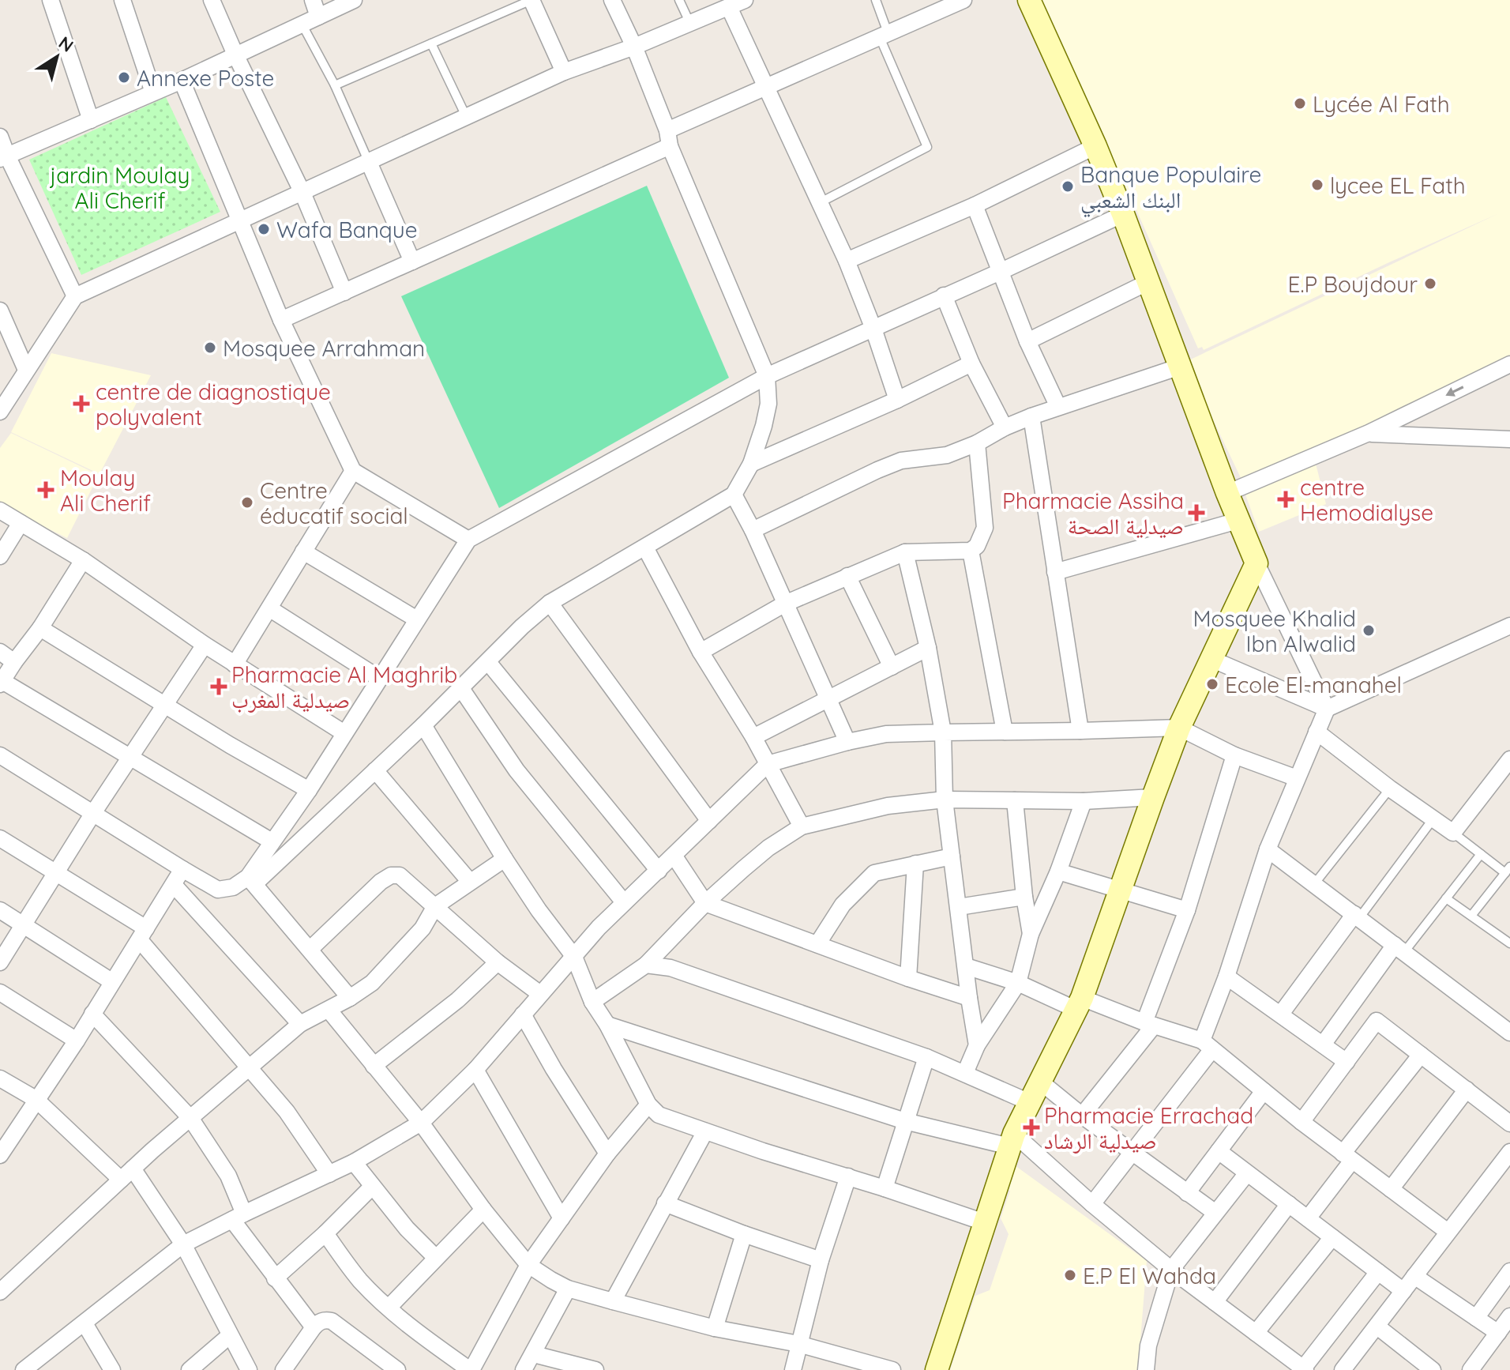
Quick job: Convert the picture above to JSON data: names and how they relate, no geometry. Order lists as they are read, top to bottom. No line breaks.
{"parks":["jardin Moulay Ali Cherif"],"places":{"other":["Annexe Poste","Lycée Al Fath","lycee EL Fath","Banque Populaire البنك الشعبي","Wafa Banque","E.P Boujdour","Mosquee Arrahman","Centre éducatif social","Mosquee Khalid Ibn Alwalid","Ecole El-manahel","E.P El Wahda"],"health":["centre de diagnostique polyvalent","Moulay Ali Cherif","centre Hemodialyse","Pharmacie Assiha صيدلية الصحة","Pharmacie Al Maghrib صيدلية المغرب","Pharmacie Errachad صيدلية الرشاد"]},"north":"top right"}
